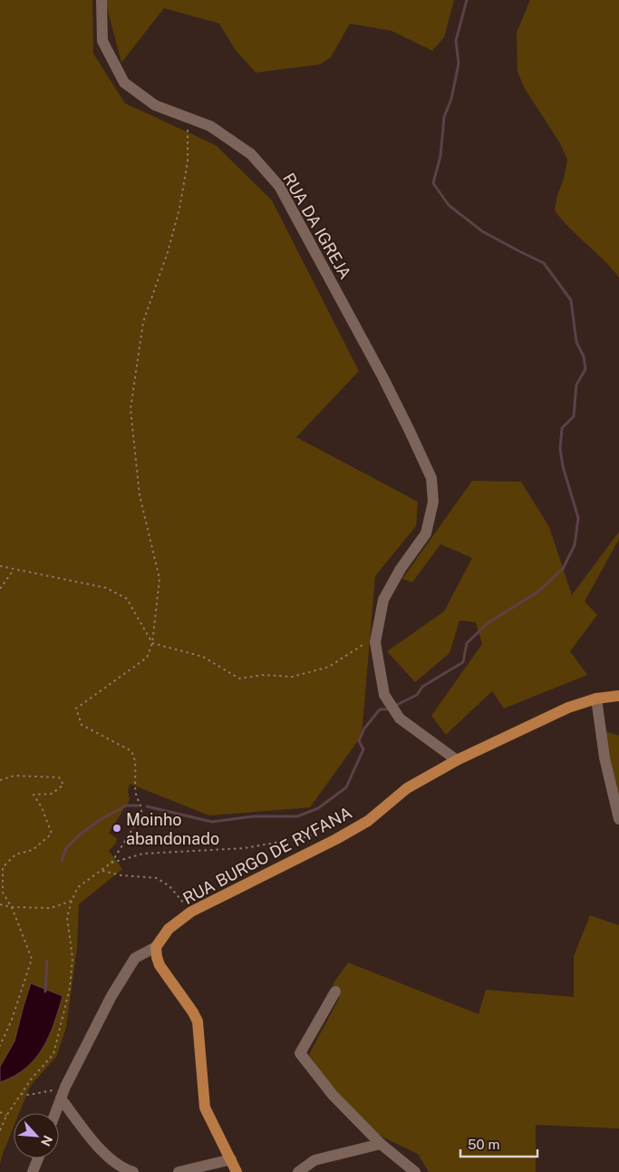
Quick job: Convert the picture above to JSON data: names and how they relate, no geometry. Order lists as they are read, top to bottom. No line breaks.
{"streets":{"main road":["RUA BURGO DE RYFANA"],"street":["RUA DA IGREJA"]},"places":["Moinho abandonado"],"scale_bar":"50 m","north":"bottom right"}
